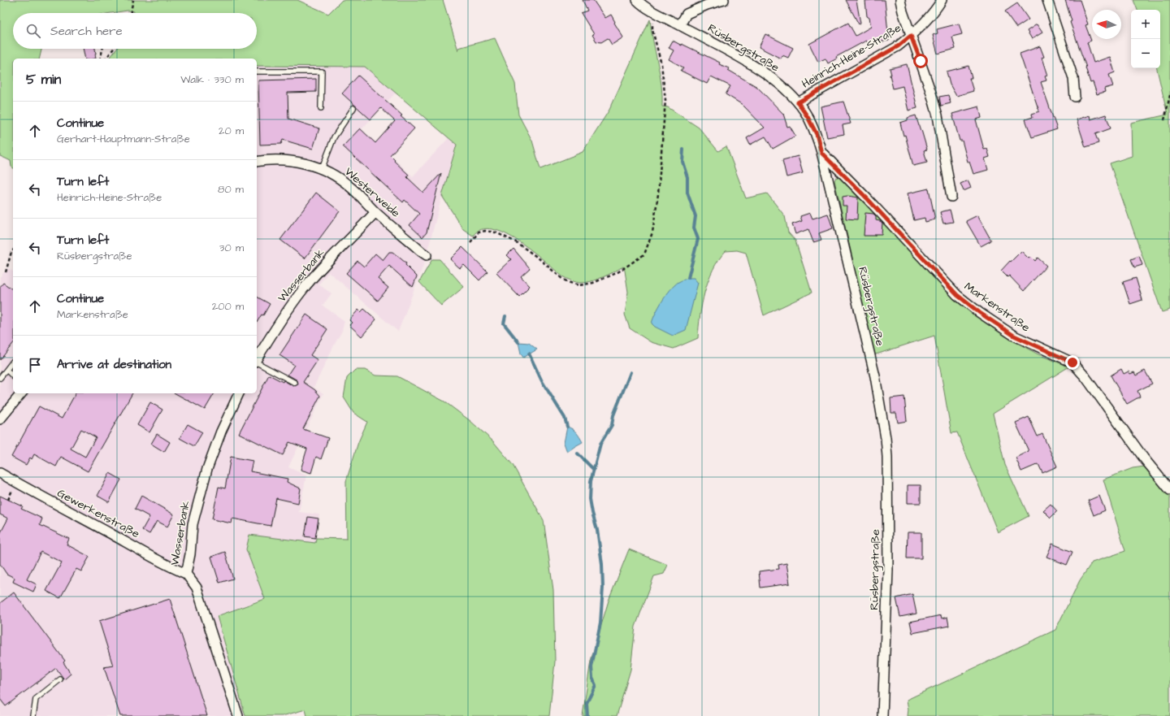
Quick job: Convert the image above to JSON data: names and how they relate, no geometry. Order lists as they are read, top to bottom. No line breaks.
{"streets":{"street":["Rüsbergstraße","Heinrich-Heine-Straße","Westerweide","Wasserbank","Markenstraße","Gewerkenstraße"]},"crossings":[["Rüsbergstraße","Heinrich-Heine-Straße"],["Rüsbergstraße","Markenstraße"],["Westerweide","Wasserbank"],["Wasserbank","Gewerkenstraße"]],"north":"left","page":{"map_buttons":["+","−"],"search":"Search here","heading":["5 min","Walk · 330 m"],"list":[["Continue","Gerhart-Hauptmann-Straße","20 m"],["Turn left","Heinrich-Heine-Straße","80 m"],["Turn left","Rüsbergstraße","30 m"],["Continue","Markenstraße","200 m"],"Arrive at destination"]}}
